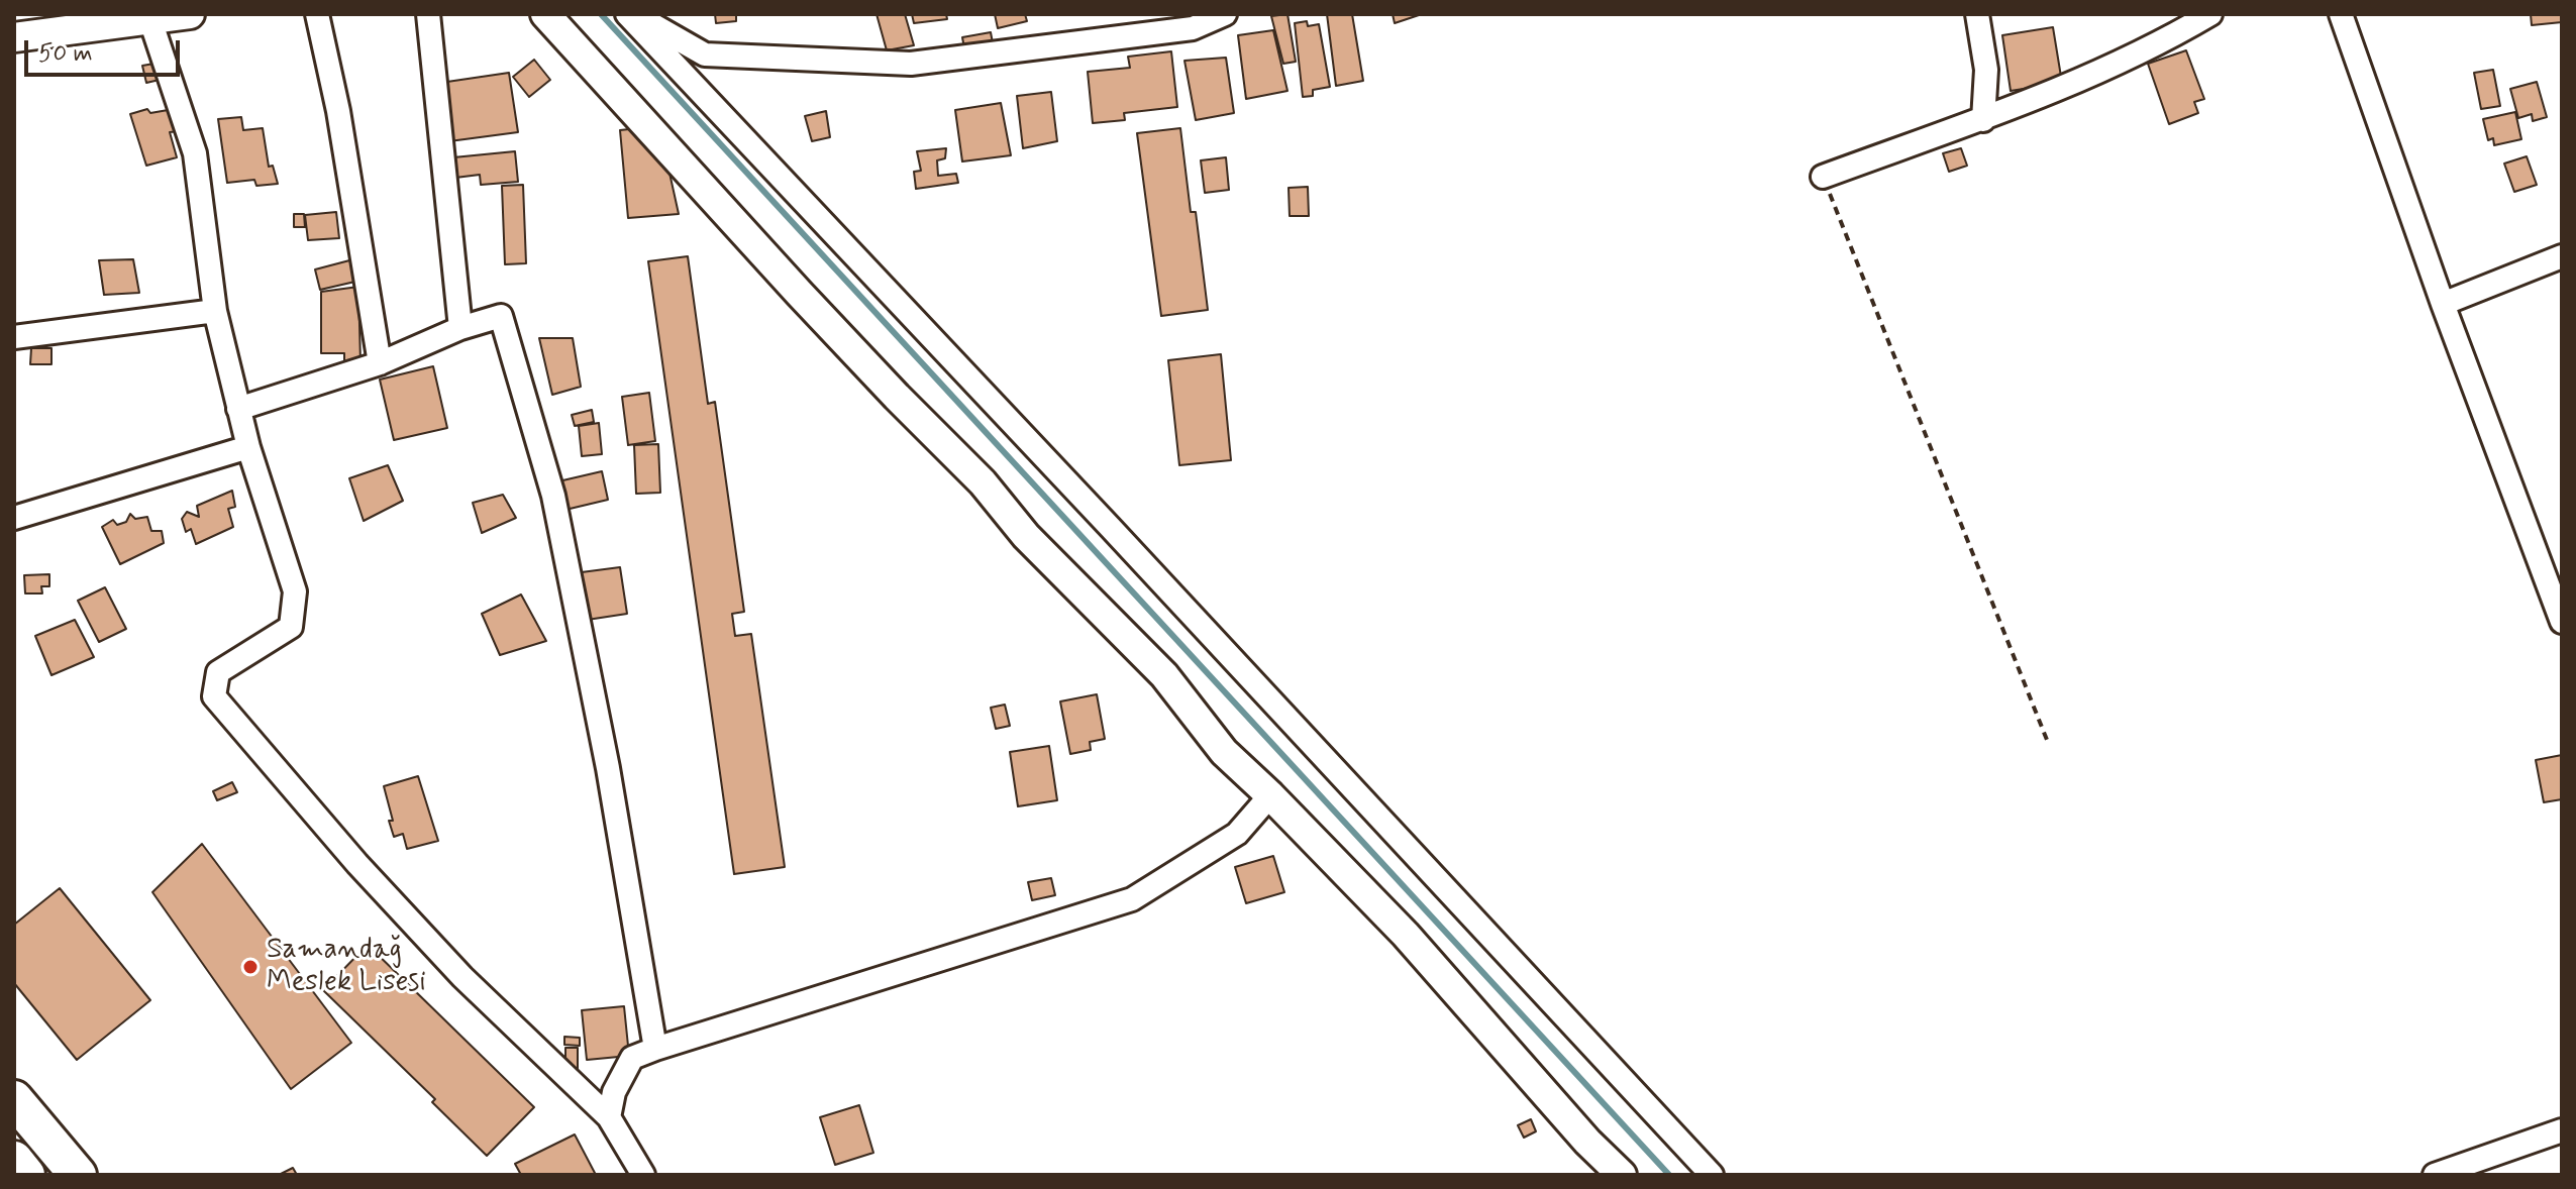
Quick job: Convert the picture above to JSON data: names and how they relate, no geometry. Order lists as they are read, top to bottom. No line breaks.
{"places":["Samandağ Meslek Lisesi"],"scale_bar":"50 m"}
